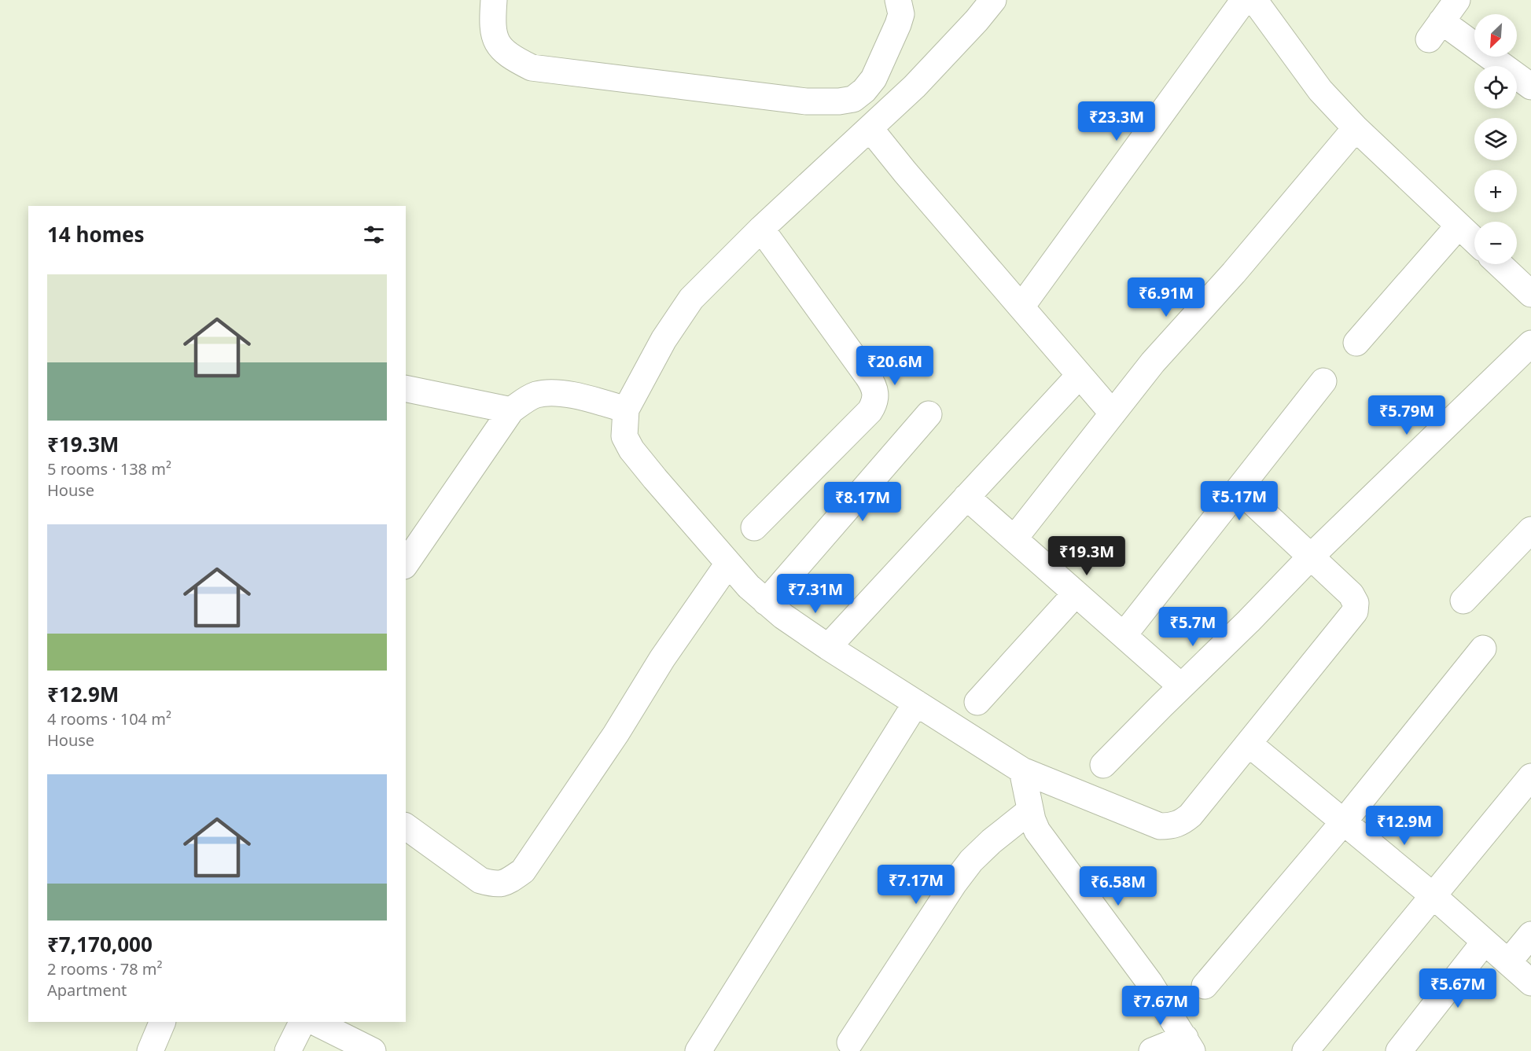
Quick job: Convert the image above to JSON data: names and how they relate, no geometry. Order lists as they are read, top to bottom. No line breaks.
{"north":"bottom left","page":{"map_buttons":["+","−"],"price":["₹23.3M","₹6.91M","₹20.6M","₹5.79M","₹5.17M","₹8.17M","₹19.3M","₹7.31M","₹5.7M","₹12.9M","₹7.17M","₹6.58M","₹5.67M","₹7.67M"],"heading":"14 homes","list":[{"name":"₹19.3M","note":"5 rooms · 138 m² · House"},{"name":"₹12.9M","note":"4 rooms · 104 m² · House"},{"name":"₹7,170,000","note":"2 rooms · 78 m² · Apartment"}]}}
